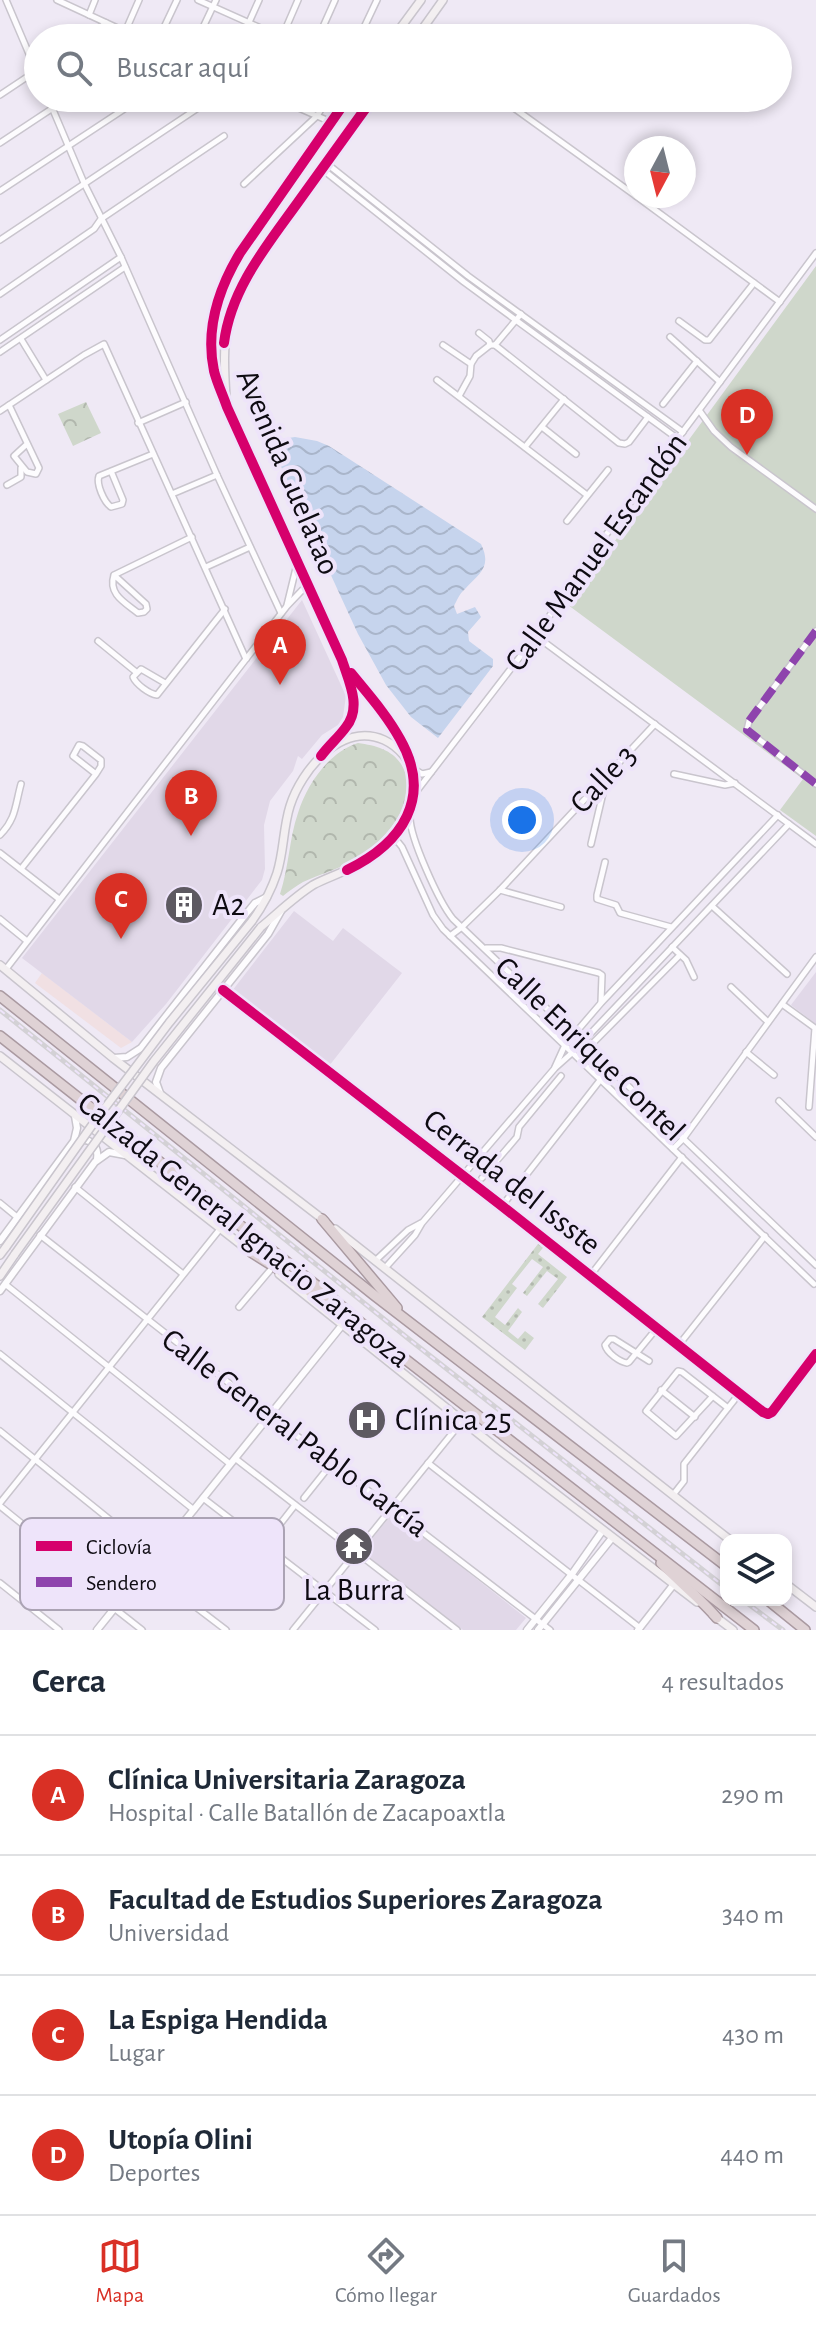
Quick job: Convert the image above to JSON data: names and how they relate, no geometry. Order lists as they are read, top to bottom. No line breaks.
{"streets":{"highway":["Calzada General Ignacio Zaragoza"],"main road":["Avenida Guelatao"],"street":["Calle Manuel Escandón","Calle 3","Calle Enrique Contel","Cerrada del Issste","Calle General Pablo García"]},"crossings":[["Avenida Guelatao","Calle Manuel Escandón"],["Calle 3","Calle Enrique Contel"]],"places":{"building":["A2"],"hospital":["Clínica 25"],"temple":["La Burra"]},"legend":["Ciclovía","Sendero"],"north":"bottom","page":{"search":"Buscar aquí","pins":["D","A","B","C"],"heading":["Cerca","4 resultados"],"list":[{"mark":"A","name":"Clínica Universitaria Zaragoza","note":"Hospital · Calle Batallón de Zacapoaxtla","value":"290 m"},{"mark":"B","name":"Facultad de Estudios Superiores Zaragoza","note":"Universidad","value":"340 m"},{"mark":"C","name":"La Espiga Hendida","note":"Lugar","value":"430 m"},{"mark":"D","name":"Utopía Olini","note":"Deportes","value":"440 m"}],"nav":["Mapa","Cómo llegar","Guardados"]}}
